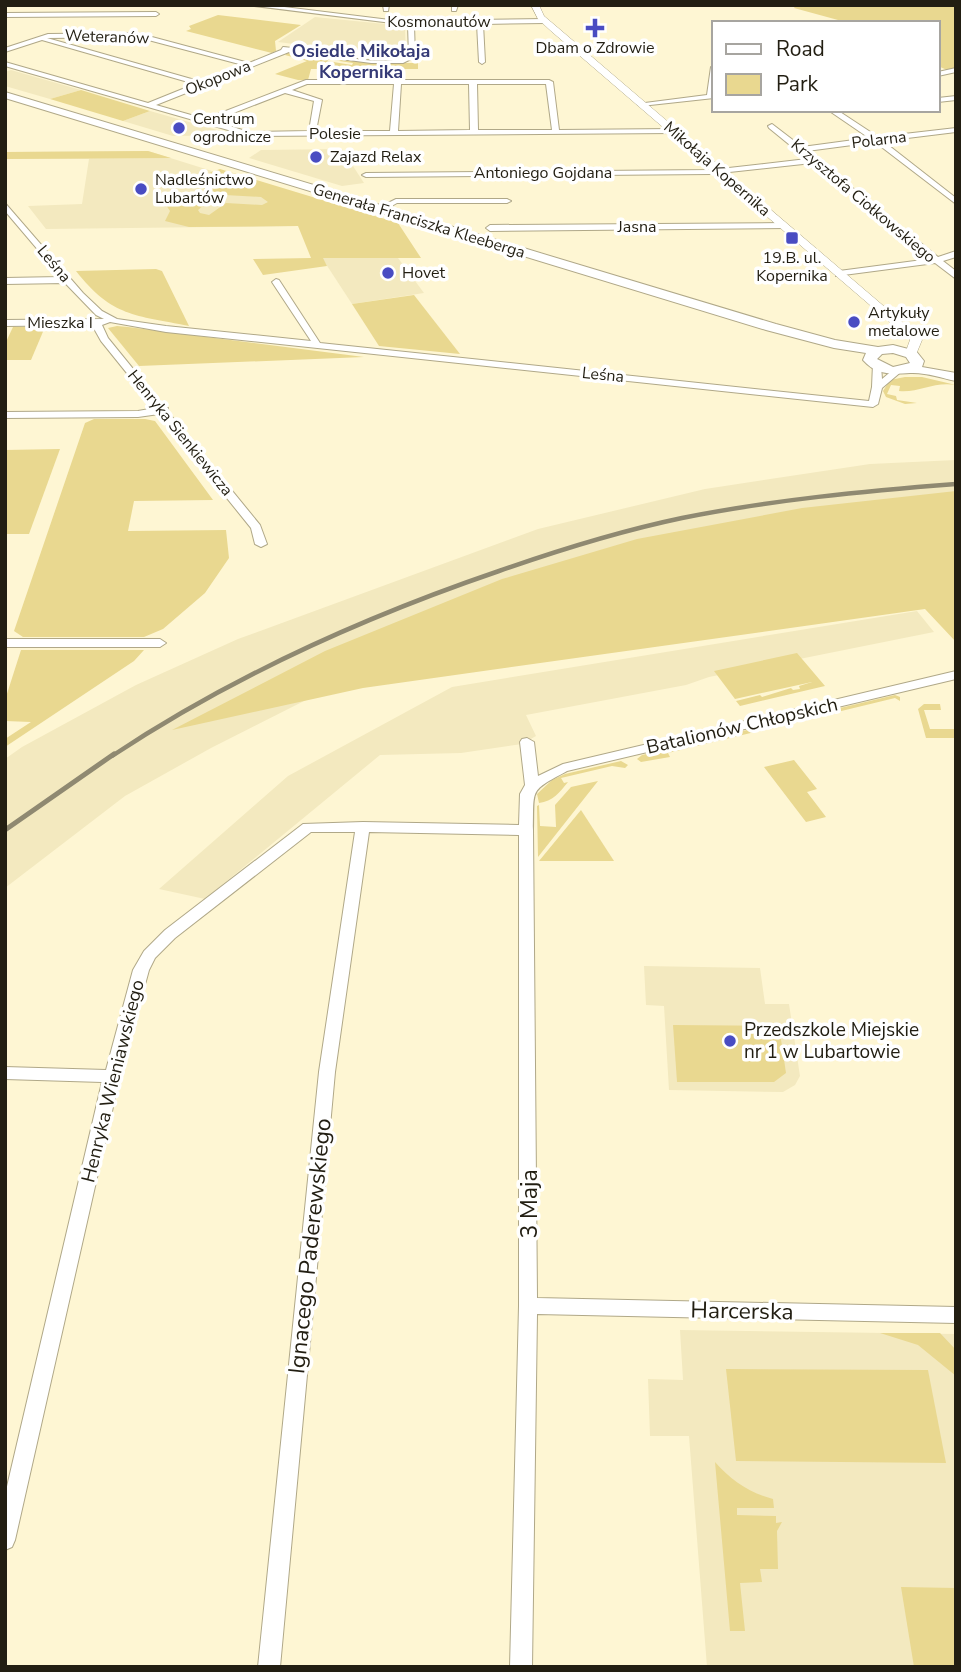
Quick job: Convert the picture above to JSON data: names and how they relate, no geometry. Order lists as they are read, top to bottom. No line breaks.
{"streets":{"main road":["Generała Franciszka Kleeberga"],"street":["Kosmonautów","Weteranów","Okopowa","Polesie","Polarna","Mikołaja Kopernika","Antoniego Gojdana","Krzysztofa Ciołkowskiego","Jasna","Leśna","Mieszka I","Henryka Sienkiewicza","Batalionów Chłopskich","Henryka Wieniawskiego","3 Maja","Ignacego Paderewskiego","Harcerska"]},"crossings":[["Kosmonautów","Okopowa"],["Kosmonautów","Mikołaja Kopernika"],["Weteranów","Okopowa"],["Okopowa","Polesie"],["Polesie","Mikołaja Kopernika"],["Polarna","Krzysztofa Ciołkowskiego"],["Mikołaja Kopernika","Antoniego Gojdana"],["Mikołaja Kopernika","Jasna"],["Generała Franciszka Kleeberga","Leśna"],["Leśna","Mieszka I"],["Mieszka I","Henryka Sienkiewicza"],["Batalionów Chłopskich","3 Maja"],["Henryka Wieniawskiego","3 Maja"],["Henryka Wieniawskiego","Ignacego Paderewskiego"],["3 Maja","Harcerska"]],"districts":["Osiedle Mikołaja Kopernika"],"places":{"health":["Dbam o Zdrowie"],"other":["Centrum ogrodnicze","Zajazd Relax","Nadleśnictwo Lubartów","Hovet","Artykuły metalowe","Przedszkole Miejskie nr 1 w Lubartowie"],"transit":["19.B. ul. Kopernika"]},"legend":["Road","Park"]}
